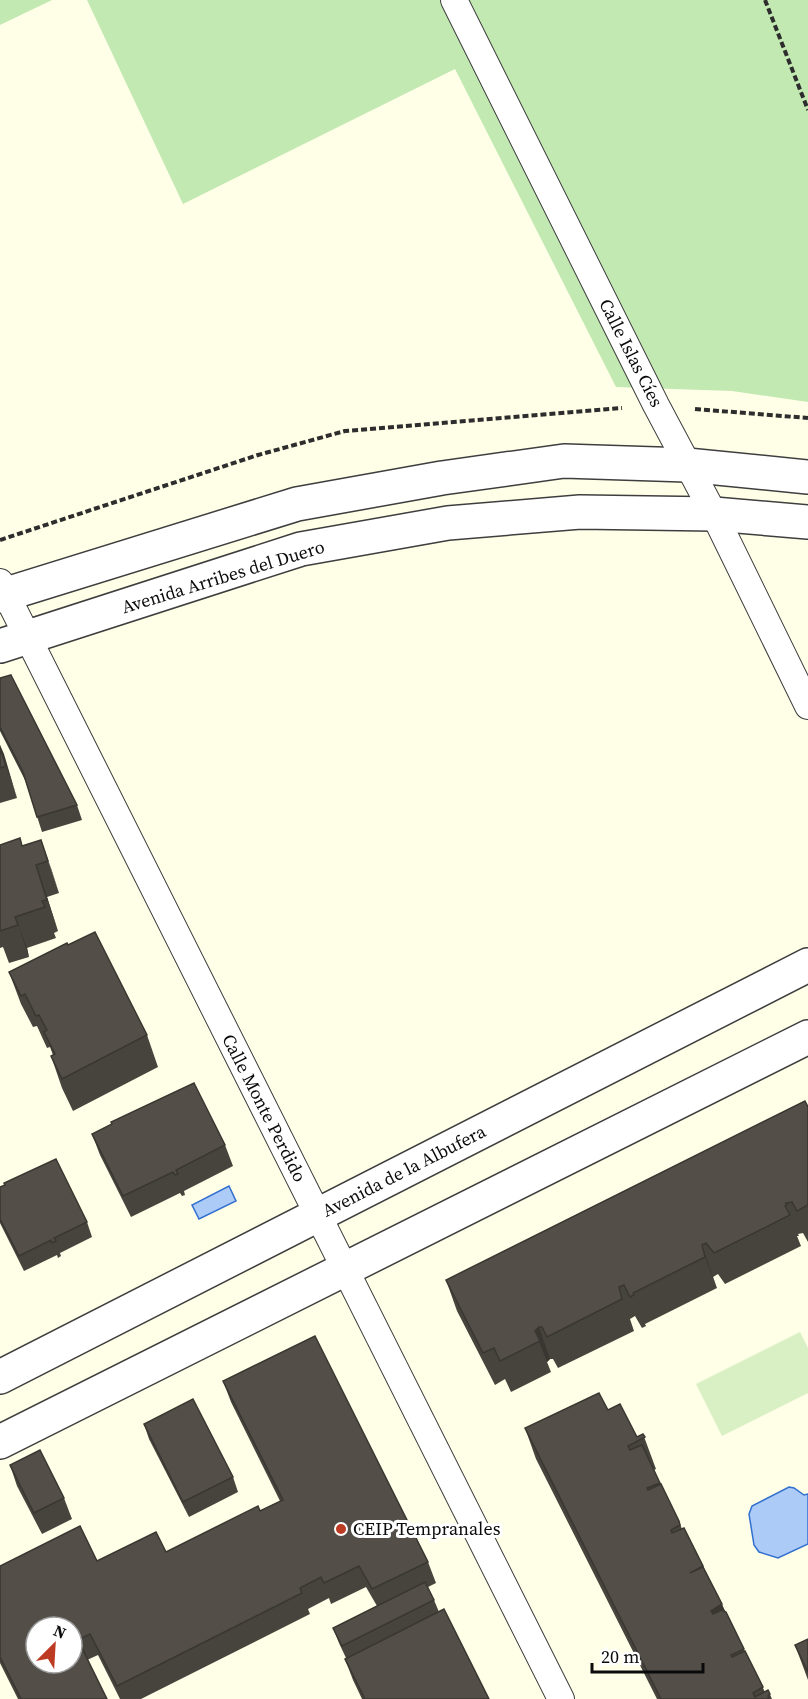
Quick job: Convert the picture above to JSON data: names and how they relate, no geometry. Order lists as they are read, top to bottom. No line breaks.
{"streets":{"street":["Calle Islas Cíes","Avenida Arribes del Duero","Calle Monte Perdido","Avenida de la Albufera"]},"crossings":[["Calle Islas Cíes","Avenida Arribes del Duero"],["Avenida Arribes del Duero","Calle Monte Perdido"],["Calle Monte Perdido","Avenida de la Albufera"]],"places":["CEIP Tempranales"],"scale_bar":"20 m","north":"top right"}
